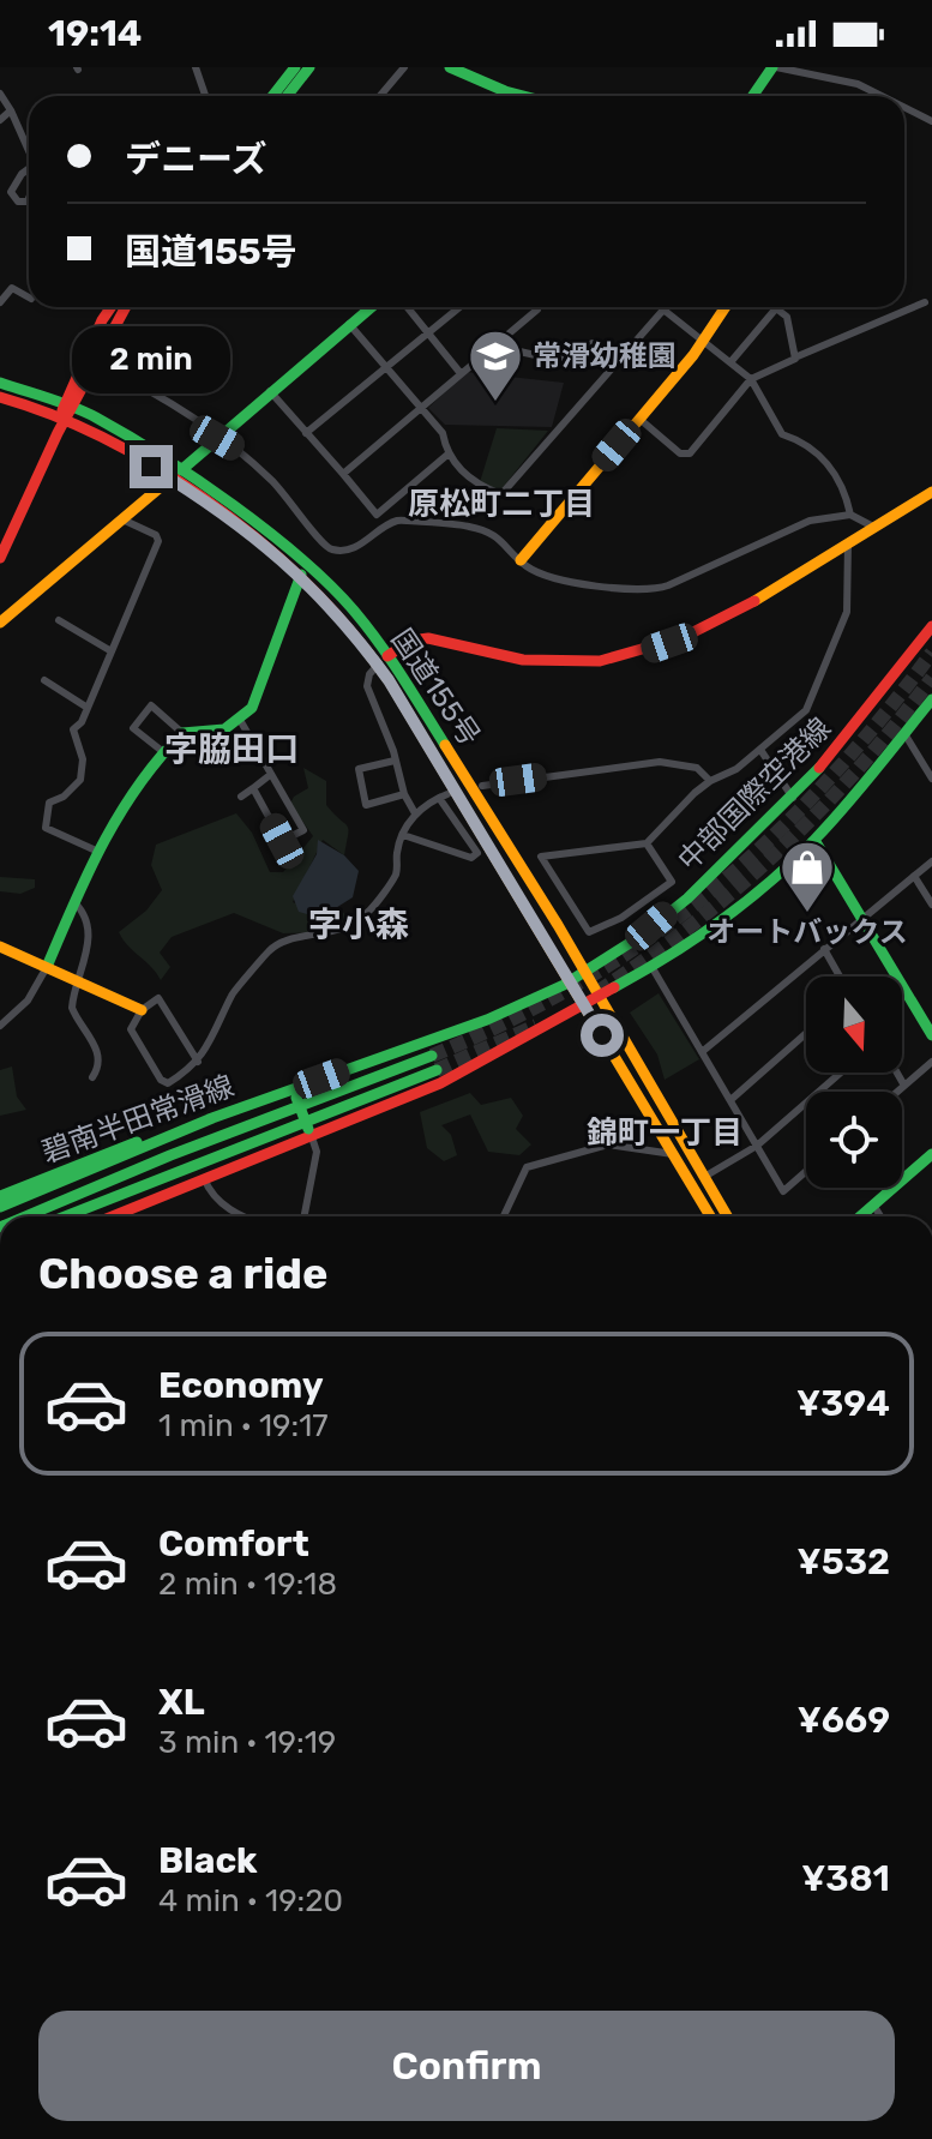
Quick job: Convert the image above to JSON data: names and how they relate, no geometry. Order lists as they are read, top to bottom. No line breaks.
{"streets":{"main road":["国道155号","中部国際空港線","碧南半田常滑線"]},"crossings":[["国道155号","中部国際空港線"],["国道155号","碧南半田常滑線"],["中部国際空港線","碧南半田常滑線"]],"districts":["原松町二丁目","字脇田口","字小森","錦町一丁目"],"places":{"school or university":["常滑幼稚園"],"shop":["オートバックス"]},"north":"bottom","page":{"status":"19:14","banner":["デニーズ","国道155号"],"bubble":"2 min","heading":"Choose a ride","list":[{"name":"Economy","note":"1 min · 19:17","value":"¥394"},{"name":"Comfort","note":"2 min · 19:18","value":"¥532"},{"name":"XL","note":"3 min · 19:19","value":"¥669"},{"name":"Black","note":"4 min · 19:20","value":"¥381"}],"buttons":"Confirm"}}
